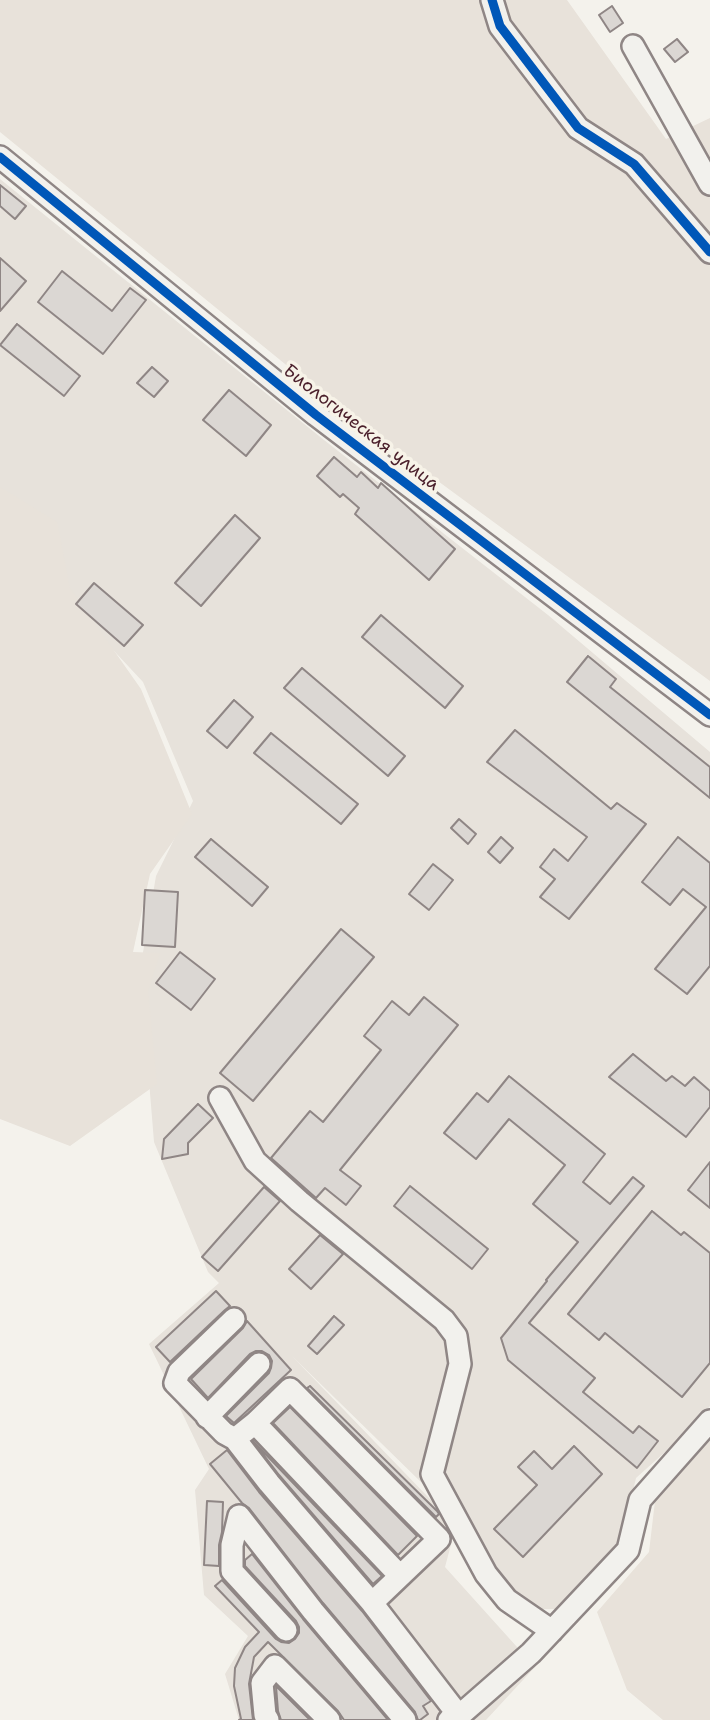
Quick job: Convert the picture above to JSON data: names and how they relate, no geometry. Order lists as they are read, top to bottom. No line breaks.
{"streets":{"street":["Биологическая улица"]}}
